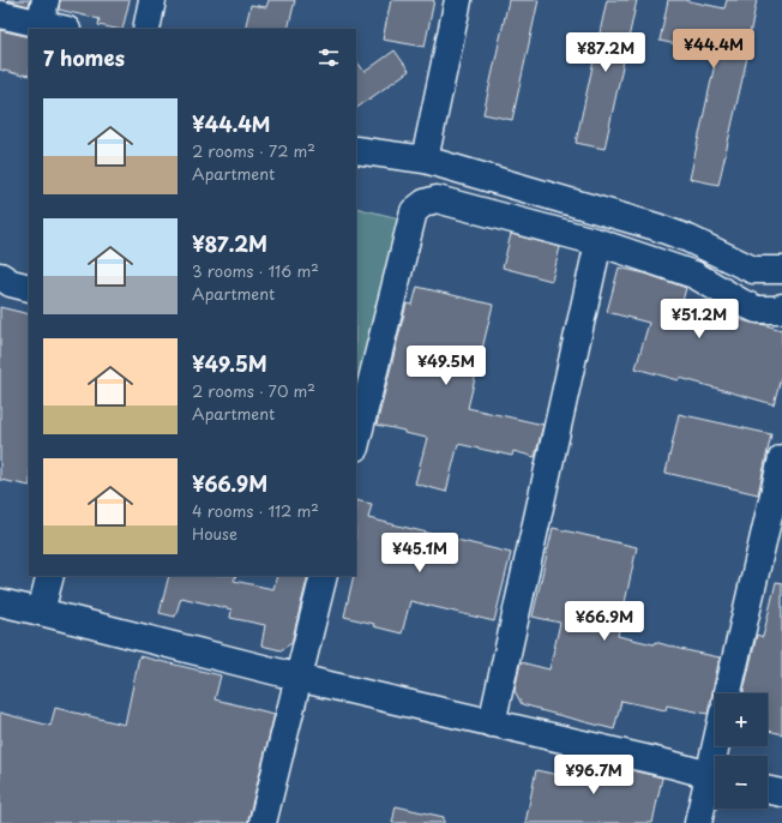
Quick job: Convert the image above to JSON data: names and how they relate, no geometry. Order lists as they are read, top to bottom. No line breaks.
{"page":{"price":["¥44.4M","¥87.2M","¥51.2M","¥49.5M","¥45.1M","¥66.9M","¥96.7M"],"heading":"7 homes","list":[{"name":"¥44.4M","note":"2 rooms · 72 m² · Apartment"},{"name":"¥87.2M","note":"3 rooms · 116 m² · Apartment"},{"name":"¥49.5M","note":"2 rooms · 70 m² · Apartment"},{"name":"¥66.9M","note":"4 rooms · 112 m² · House"}],"map_buttons":["+","−"]}}
